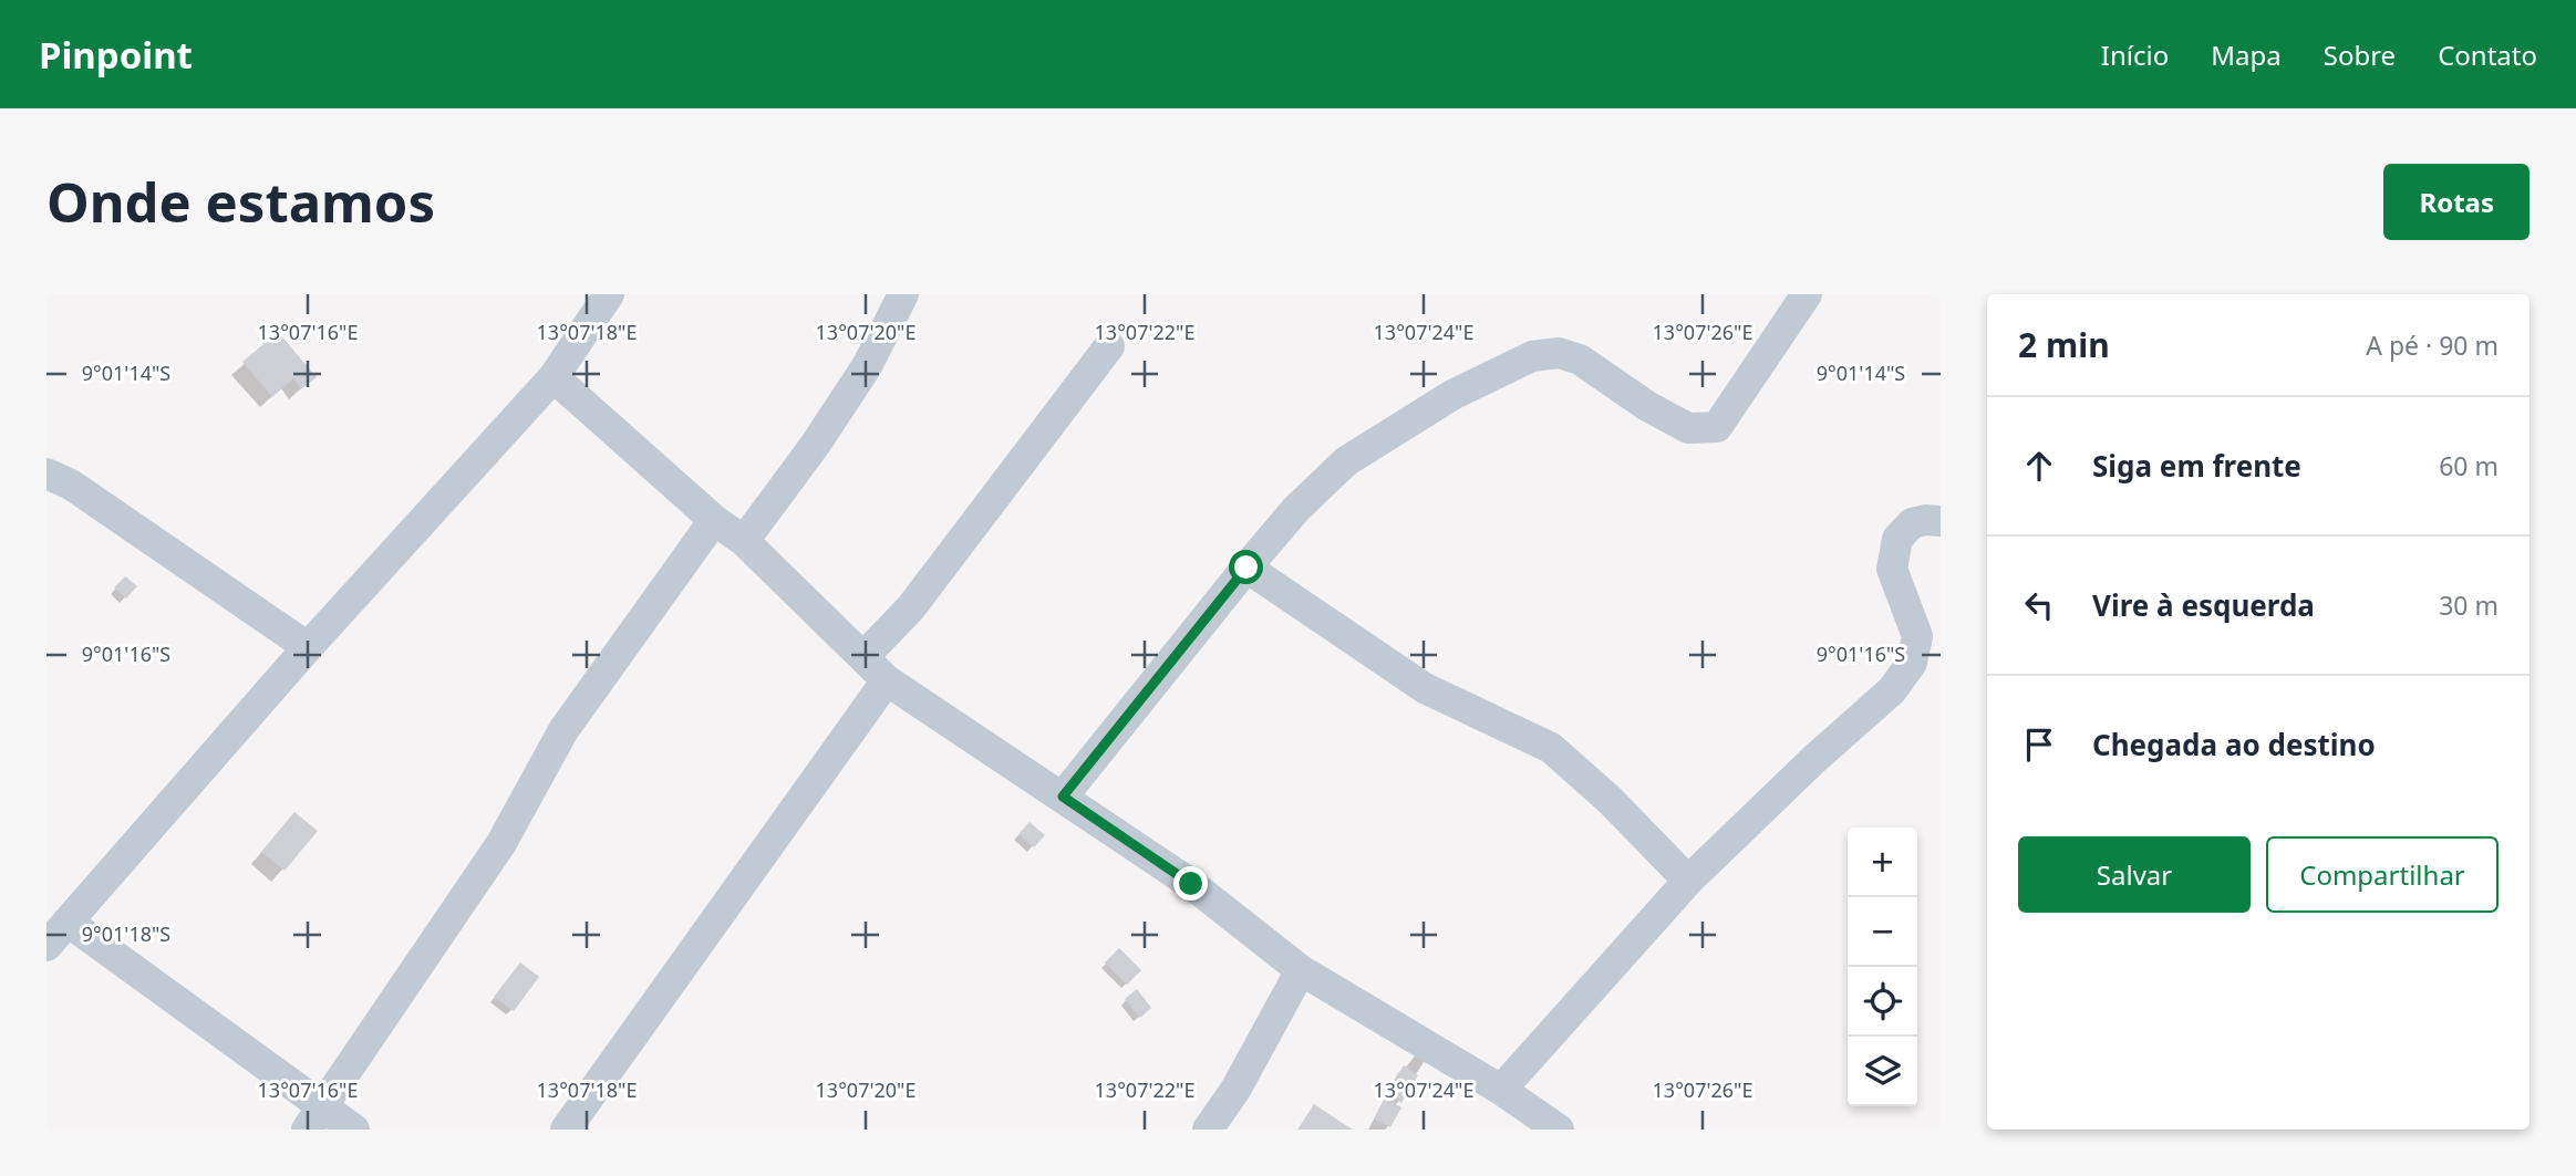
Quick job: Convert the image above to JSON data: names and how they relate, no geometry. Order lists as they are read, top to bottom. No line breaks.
{"page":{"header":"Pinpoint","nav":["Início","Mapa","Sobre","Contato"],"buttons":["Rotas",["Salvar","Compartilhar"]],"title":"Onde estamos","heading":["2 min","A pé · 90 m"],"list":[["Siga em frente","60 m"],["Vire à esquerda","30 m"],"Chegada ao destino"],"map_buttons":["+","−"]},"coordinates":["13°07'16\"E","13°07'18\"E","13°07'20\"E","13°07'22\"E","13°07'24\"E","13°07'26\"E","9°01'14\"S","9°01'16\"S","9°01'18\"S"]}
